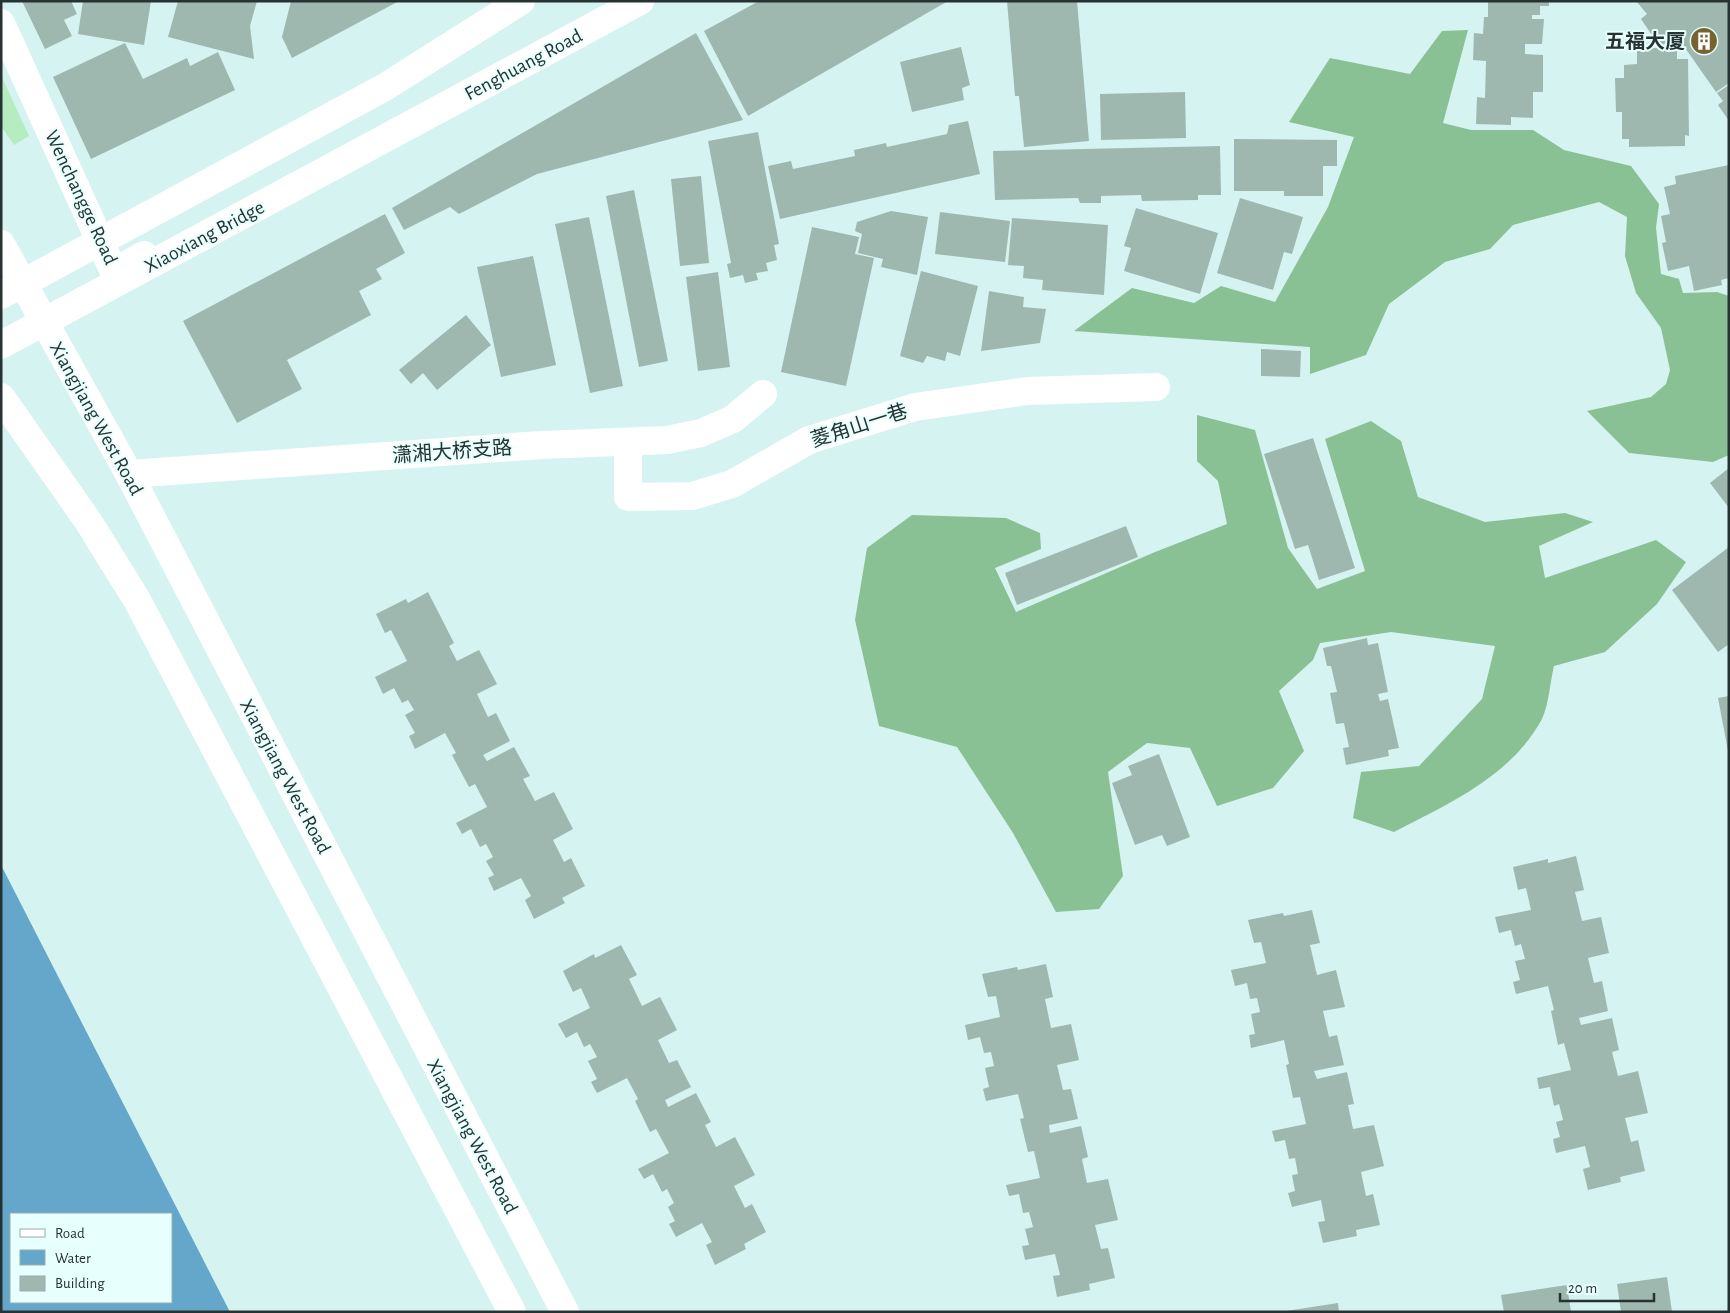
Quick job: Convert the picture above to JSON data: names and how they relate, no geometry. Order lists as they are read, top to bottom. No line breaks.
{"streets":{"main road":["Fenghuang Road","Wenchangge Road","Xiaoxiang Bridge","Xiangjiang West Road","菱角山一巷","潇湘大桥支路"]},"crossings":[["Fenghuang Road","Xiaoxiang Bridge"],["Xiangjiang West Road","潇湘大桥支路"],["菱角山一巷","潇湘大桥支路"]],"places":{"building":["五福大厦"]},"legend":["Road","Water","Building"],"scale_bar":"20 m"}
